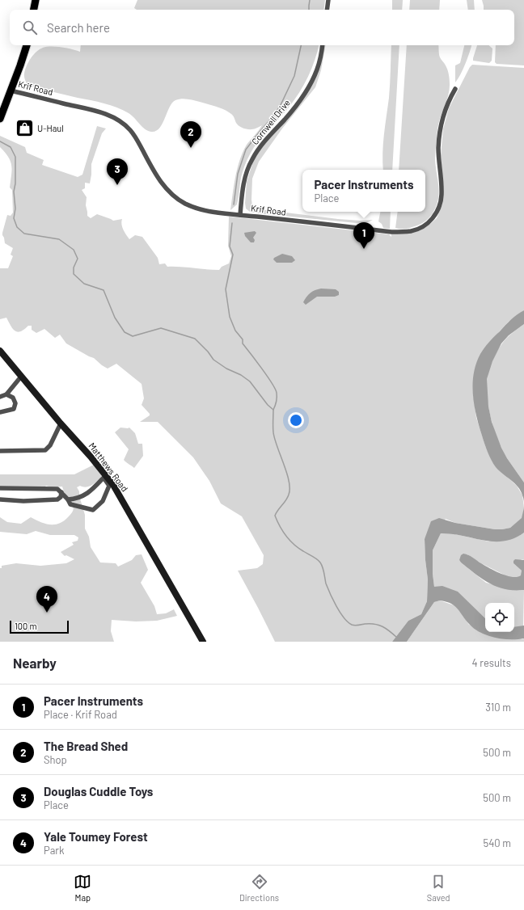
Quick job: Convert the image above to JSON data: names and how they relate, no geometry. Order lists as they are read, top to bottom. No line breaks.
{"streets":{"street":["Krif Road","Cornwell Drive","Matthews Road"]},"crossings":[["Krif Road","Cornwell Drive"]],"places":{"shop":["U-Haul"]},"scale_bar":"100 m","page":{"search":"Search here","pins":["2","3","1","4"],"popup":["Pacer Instruments","Place"],"scale":"100 m","heading":["Nearby","4 results"],"list":[{"mark":"1","name":"Pacer Instruments","note":"Place · Krif Road","value":"310 m"},{"mark":"2","name":"The Bread Shed","note":"Shop","value":"500 m"},{"mark":"3","name":"Douglas Cuddle Toys","note":"Place","value":"500 m"},{"mark":"4","name":"Yale Toumey Forest","note":"Park","value":"540 m"}],"nav":["Map","Directions","Saved"]}}
